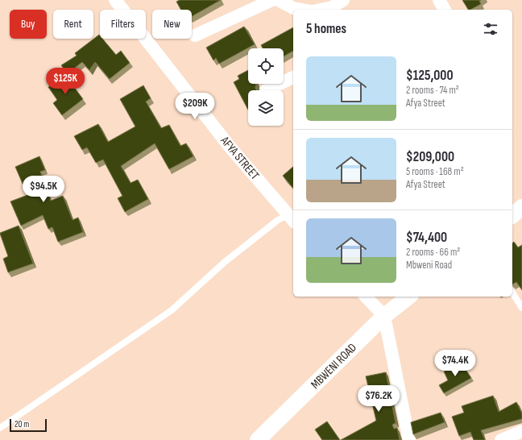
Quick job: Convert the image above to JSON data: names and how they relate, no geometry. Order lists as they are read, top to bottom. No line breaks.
{"streets":{"street":["AFYA STREET","MBWENI ROAD"]},"scale_bar":"20 m","page":{"chip":["Buy","Rent","Filters","New"],"heading":"5 homes","list":[{"name":"$125,000","note":"2 rooms · 74 m² · Afya Street"},{"name":"$209,000","note":"5 rooms · 168 m² · Afya Street"},{"name":"$74,400","note":"2 rooms · 66 m² · Mbweni Road"}],"price":["$125K","$209K","$94.5K","$74.4K","$76.2K"],"scale":"20 m"}}
